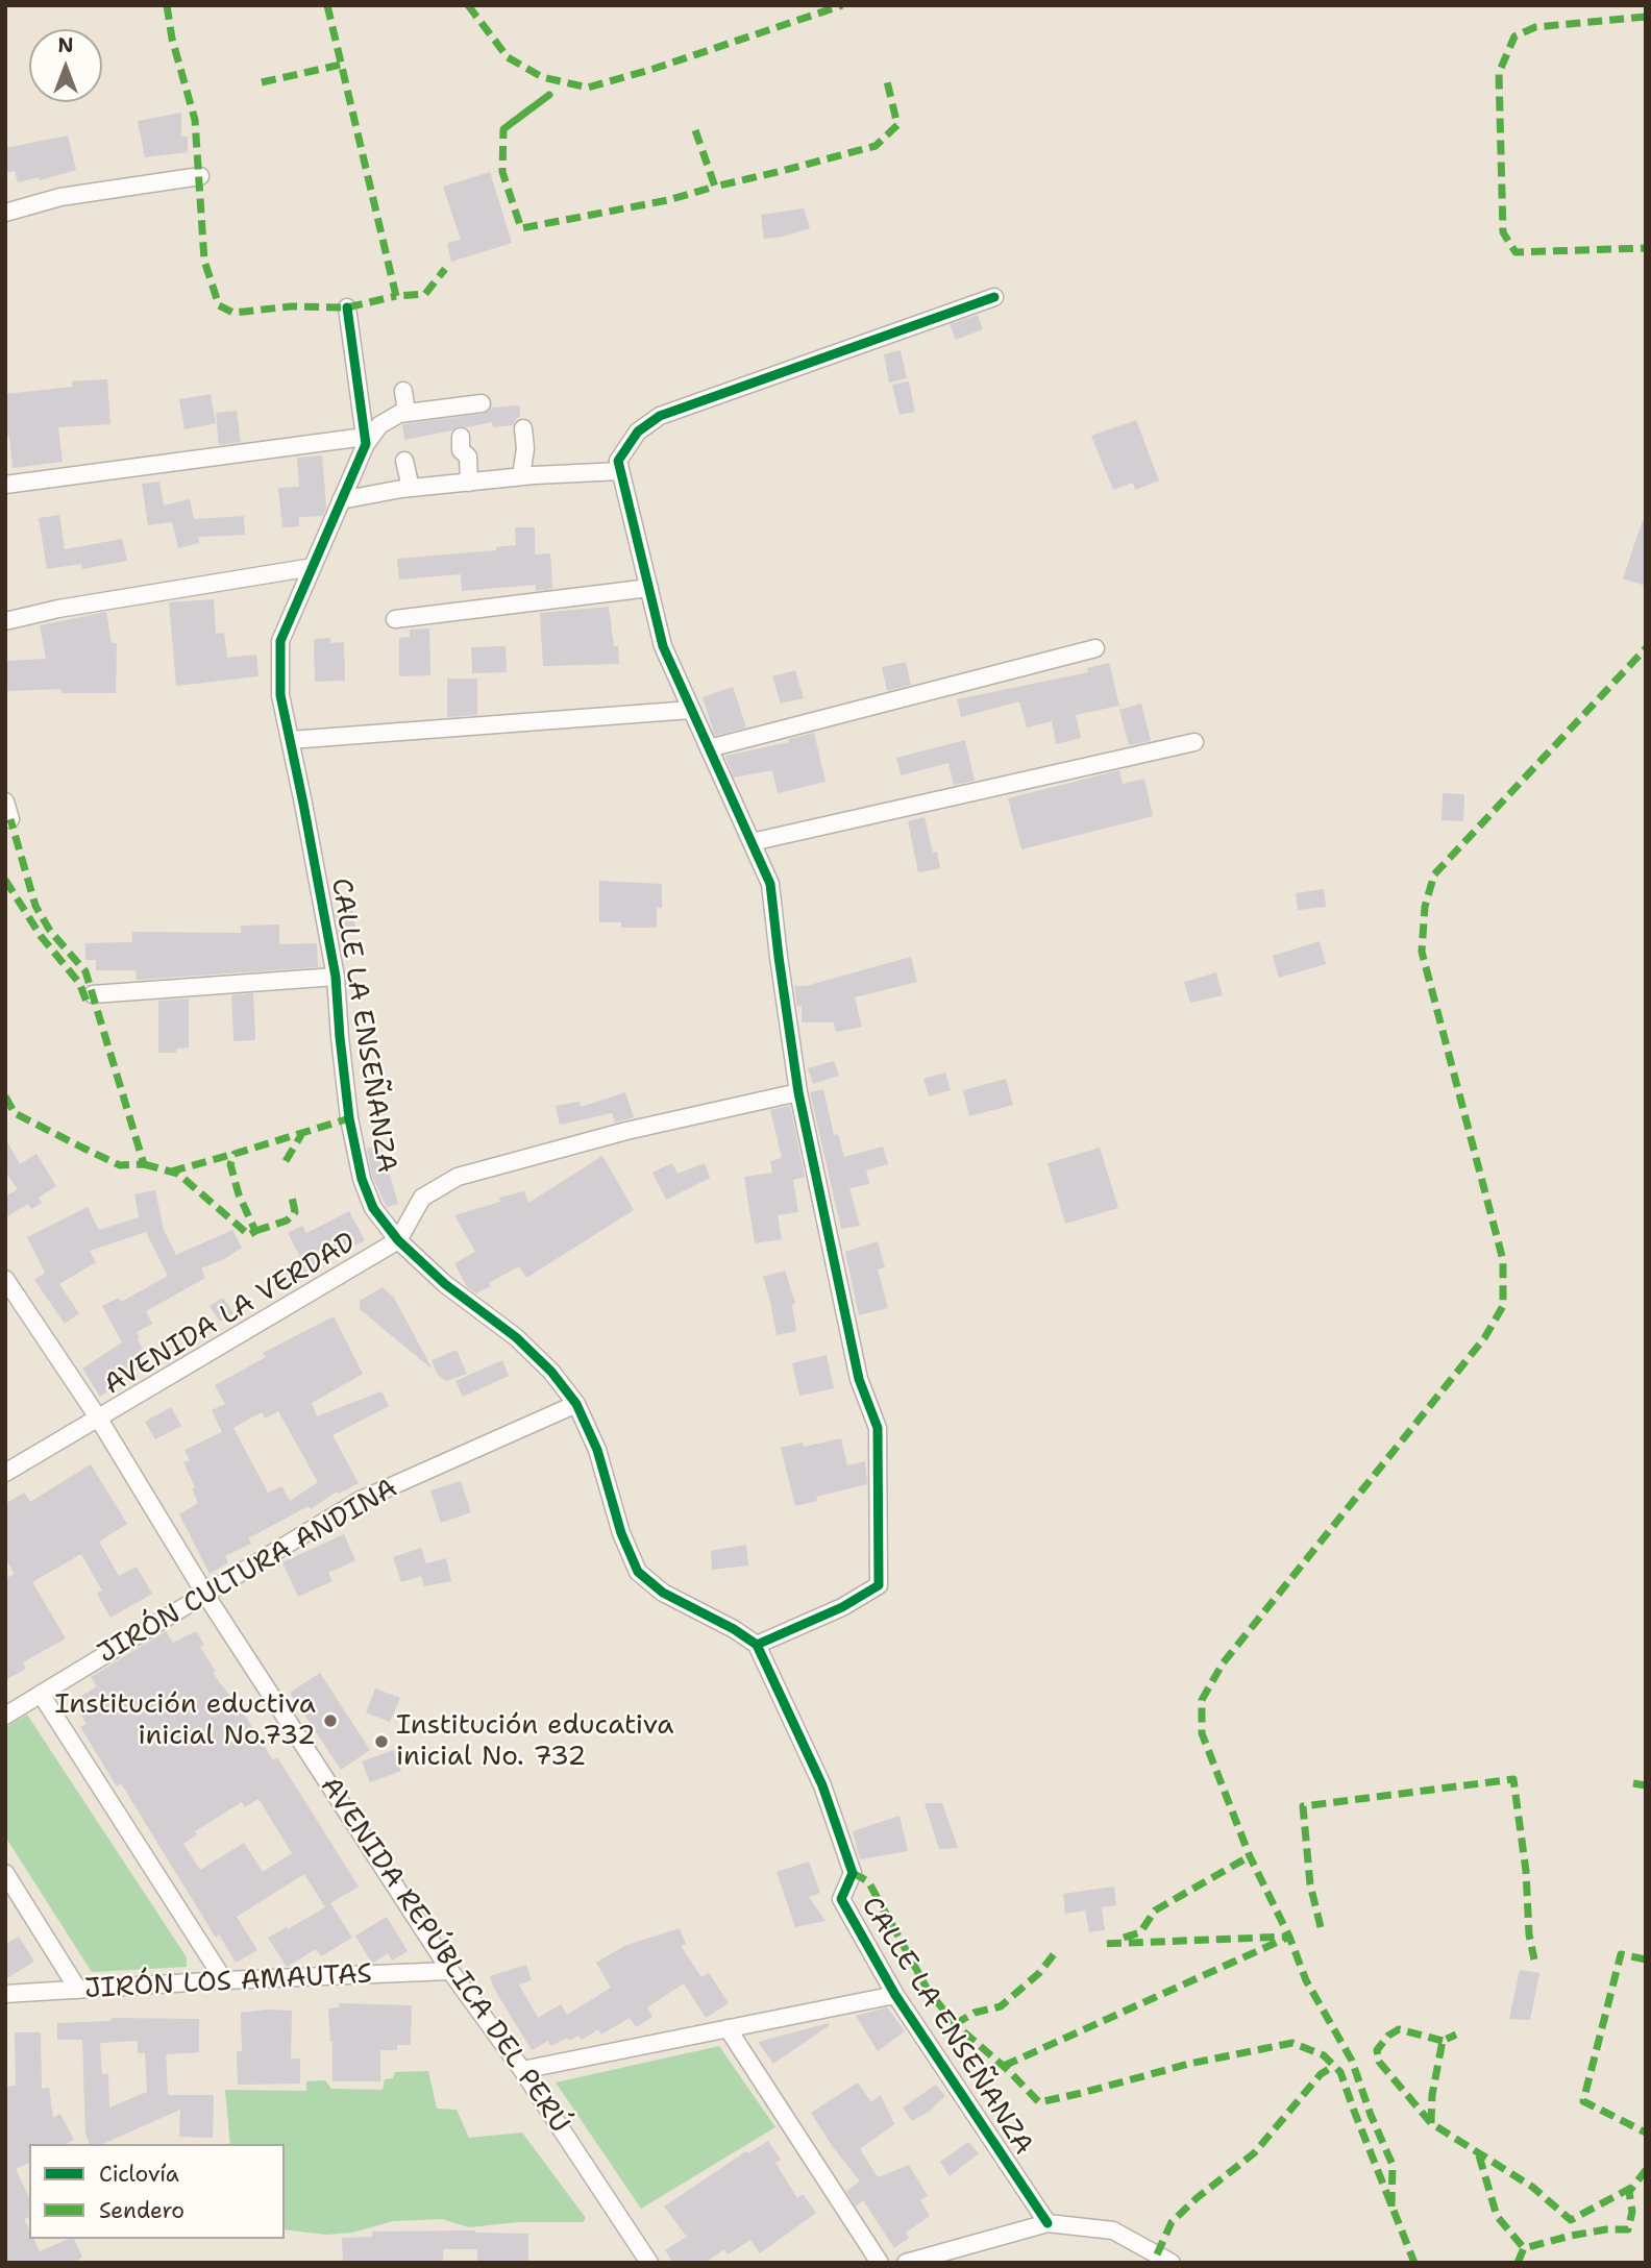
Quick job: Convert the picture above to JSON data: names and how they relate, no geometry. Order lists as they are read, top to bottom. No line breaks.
{"streets":{"street":["CALLE LA ENSEÑANZA","AVENIDA LA VERDAD","JIRÓN CULTURA ANDINA","AVENIDA REPÚBLICA DEL PERÚ","JIRÓN LOS AMAUTAS"]},"crossings":[["CALLE LA ENSEÑANZA","AVENIDA LA VERDAD"],["CALLE LA ENSEÑANZA","JIRÓN CULTURA ANDINA"],["AVENIDA LA VERDAD","AVENIDA REPÚBLICA DEL PERÚ"],["JIRÓN CULTURA ANDINA","AVENIDA REPÚBLICA DEL PERÚ"],["AVENIDA REPÚBLICA DEL PERÚ","JIRÓN LOS AMAUTAS"]],"places":["Institución eductiva inicial No.732","Institución educativa inicial No. 732"],"legend":["Ciclovía","Sendero"],"north":"top"}
